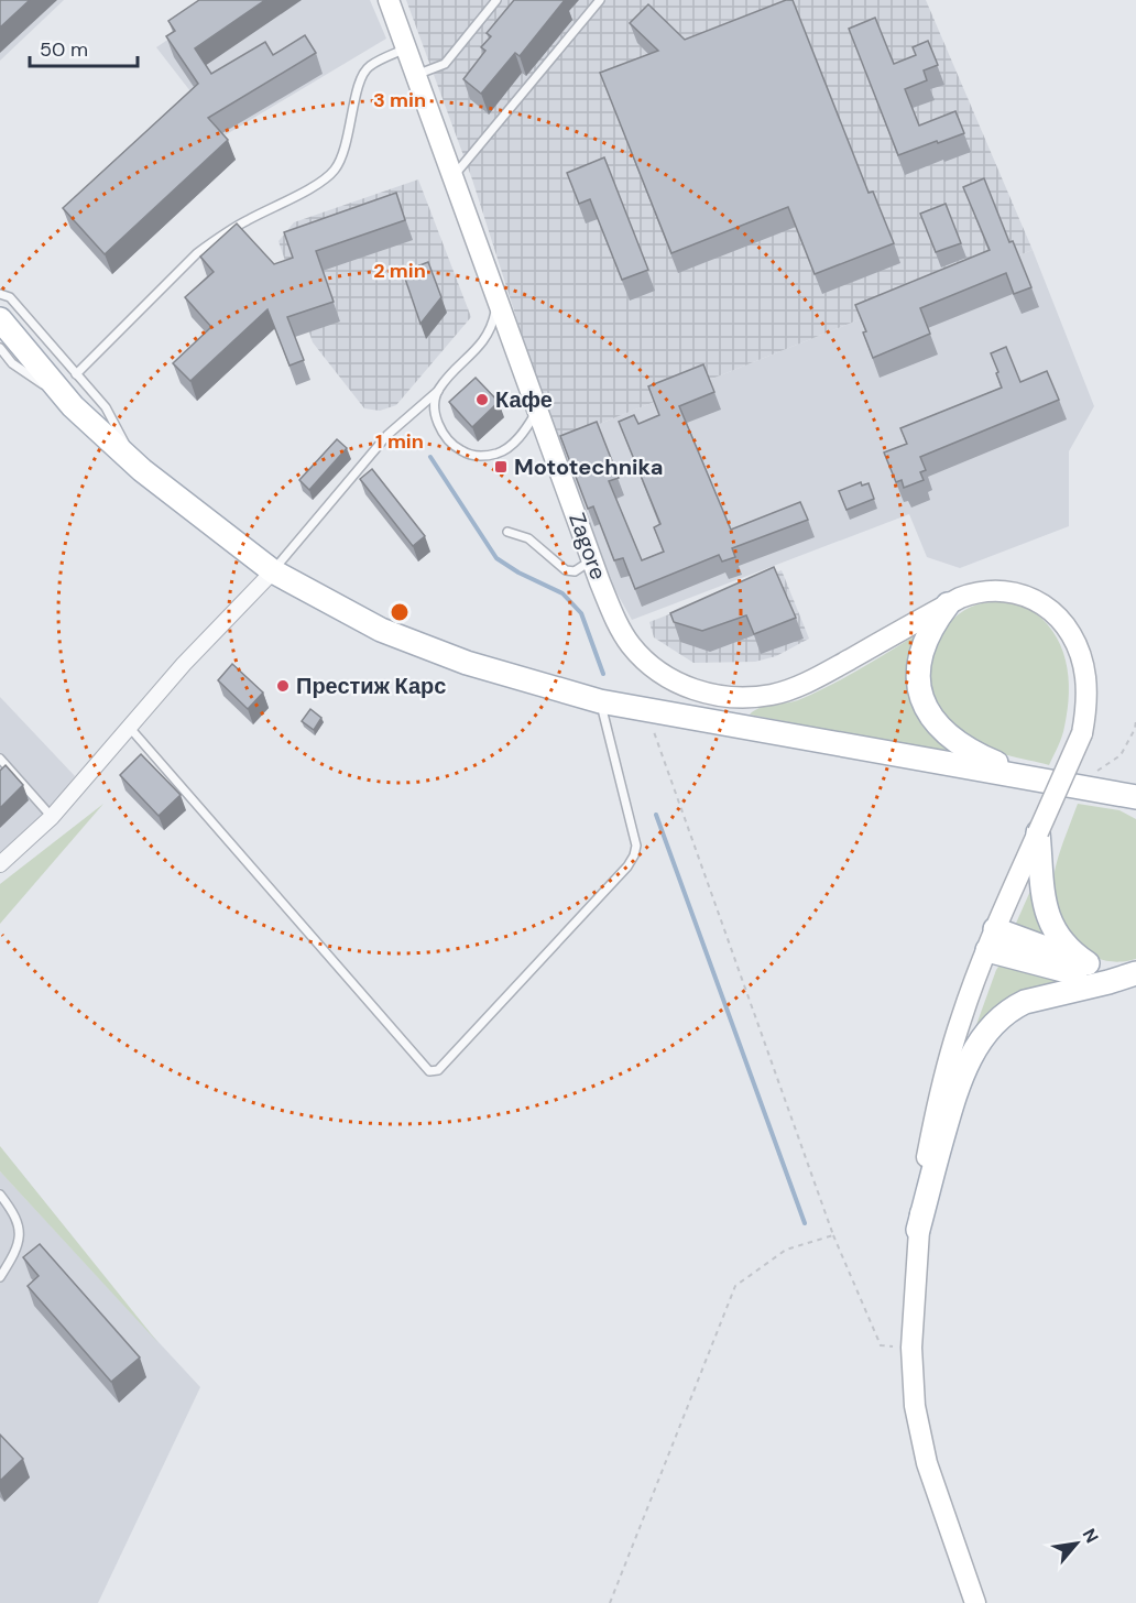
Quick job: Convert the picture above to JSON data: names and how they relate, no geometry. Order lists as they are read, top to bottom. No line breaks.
{"streets":{"main road":["Zagore"]},"places":{"other":["Кафе","Престиж Карс"],"transit":["Mototechnika"]},"scale_bar":"50 m","north":"top right","rings":["3 min","2 min","1 min"]}
